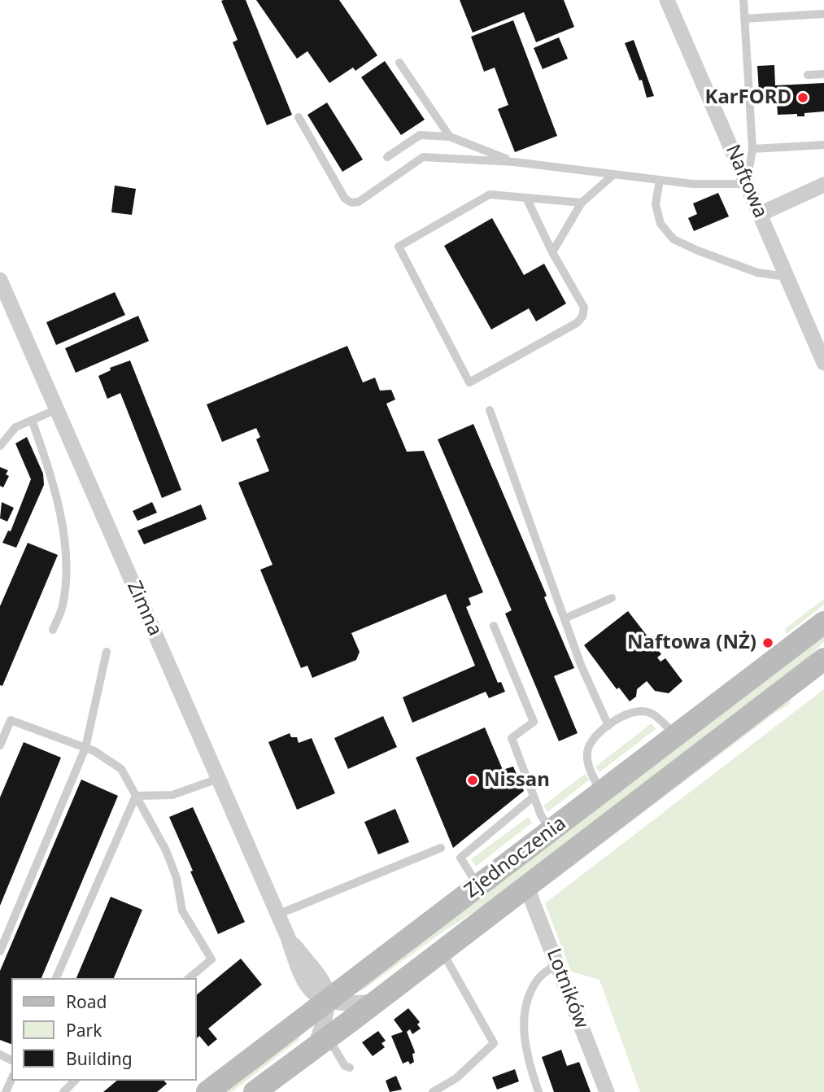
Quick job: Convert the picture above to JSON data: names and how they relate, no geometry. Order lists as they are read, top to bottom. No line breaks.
{"streets":{"main road":["Zjednoczenia"],"street":["Naftowa","Zimna","Lotników"]},"crossings":[["Zimna","Zjednoczenia"],["Zjednoczenia","Lotników"]],"places":["KarFORD","Naftowa (NŻ)","Nissan"],"legend":["Road","Park","Building"]}
